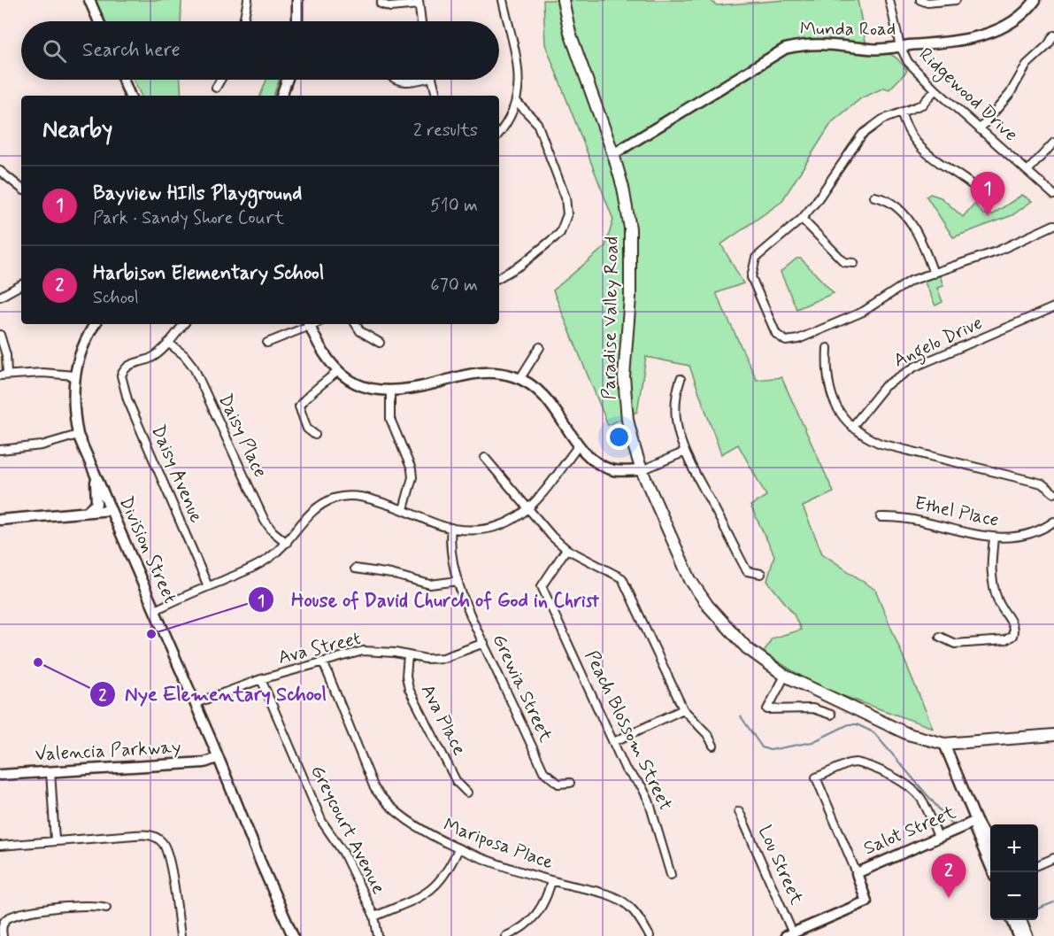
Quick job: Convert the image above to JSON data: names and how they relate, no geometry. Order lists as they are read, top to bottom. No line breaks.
{"streets":{"main road":["Munda Road","Paradise Valley Road","Division Street","Valencia Parkway","Salot Street"],"street":["Ridgewood Drive","Angelo Drive","Daisy Place","Daisy Avenue","Ethel Place","Ava Street","Grewia Street","Ava Place","Peach Blossom Street","Greycourt Avenue","Mariposa Place","Lou Street"]},"crossings":[["Munda Road","Ridgewood Drive"],["Munda Road","Paradise Valley Road"],["Daisy Place","Daisy Avenue"],["Division Street","Ava Street"],["Division Street","Valencia Parkway"],["Ava Street","Grewia Street"],["Ava Street","Ava Place"],["Ava Street","Greycourt Avenue"],["Ava Street","Mariposa Place"]],"places":["House of David Church of God in Christ","Nye Elementary School"],"page":{"search":"Search here","heading":["Nearby","2 results"],"list":[{"mark":"1","name":"Bayview HIlls Playground","note":"Park · Sandy Shore Court","value":"510 m"},{"mark":"2","name":"Harbison Elementary School","note":"School","value":"670 m"}],"pins":["1","2"],"map_buttons":["+","−"]}}
